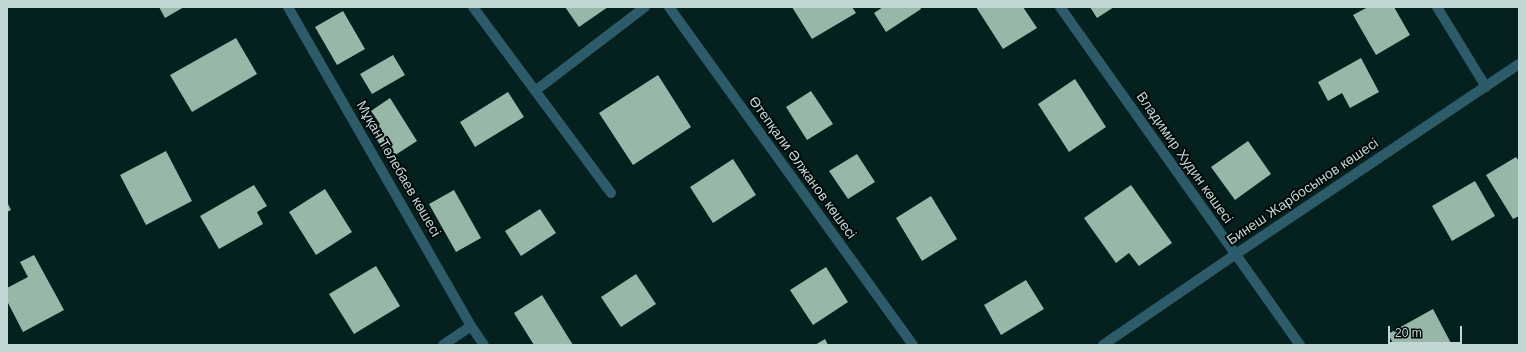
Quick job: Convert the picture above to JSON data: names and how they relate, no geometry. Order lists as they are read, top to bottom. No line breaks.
{"streets":{"street":["Владимир Худин көшесі","Өтепқали Әлжанов көшесі","Мұқан Төлебаев көшесі","Бинеш Жарбосынов көшесі"]},"crossings":[["Владимир Худин көшесі","Бинеш Жарбосынов көшесі"]],"scale_bar":"20 m"}
